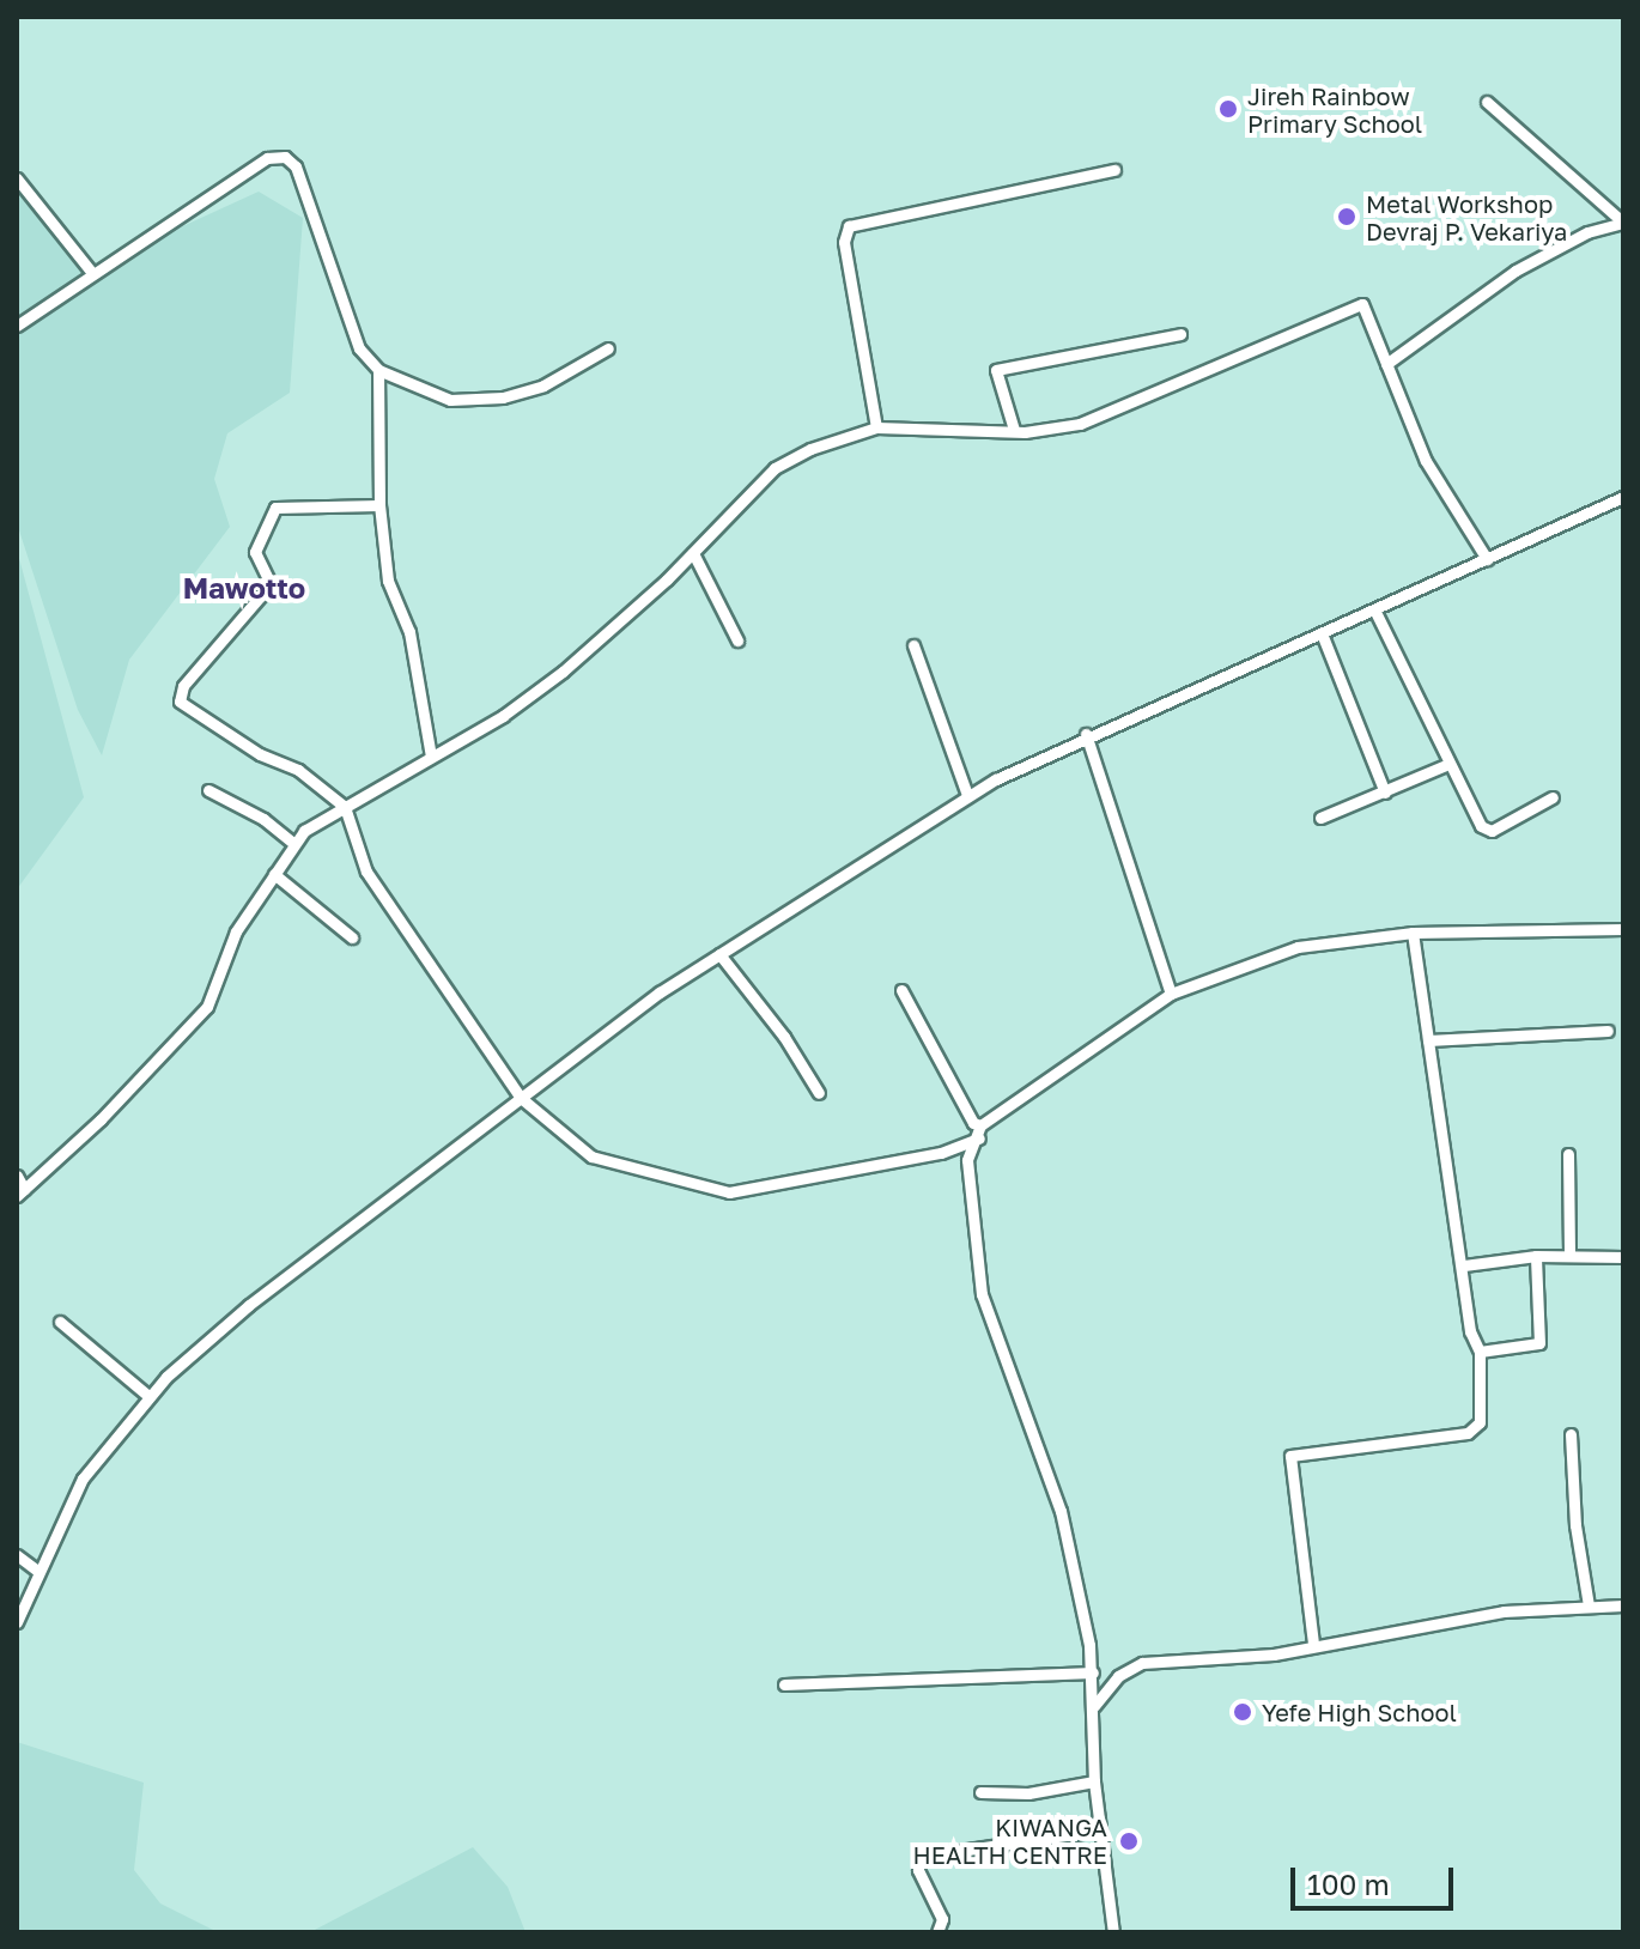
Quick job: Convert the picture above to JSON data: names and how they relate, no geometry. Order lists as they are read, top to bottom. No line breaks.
{"districts":["Mawotto"],"places":["Jireh Rainbow Primary School","Metal Workshop Devraj P. Vekariya","Yefe High School","KIWANGA HEALTH CENTRE"],"scale_bar":"100 m"}
